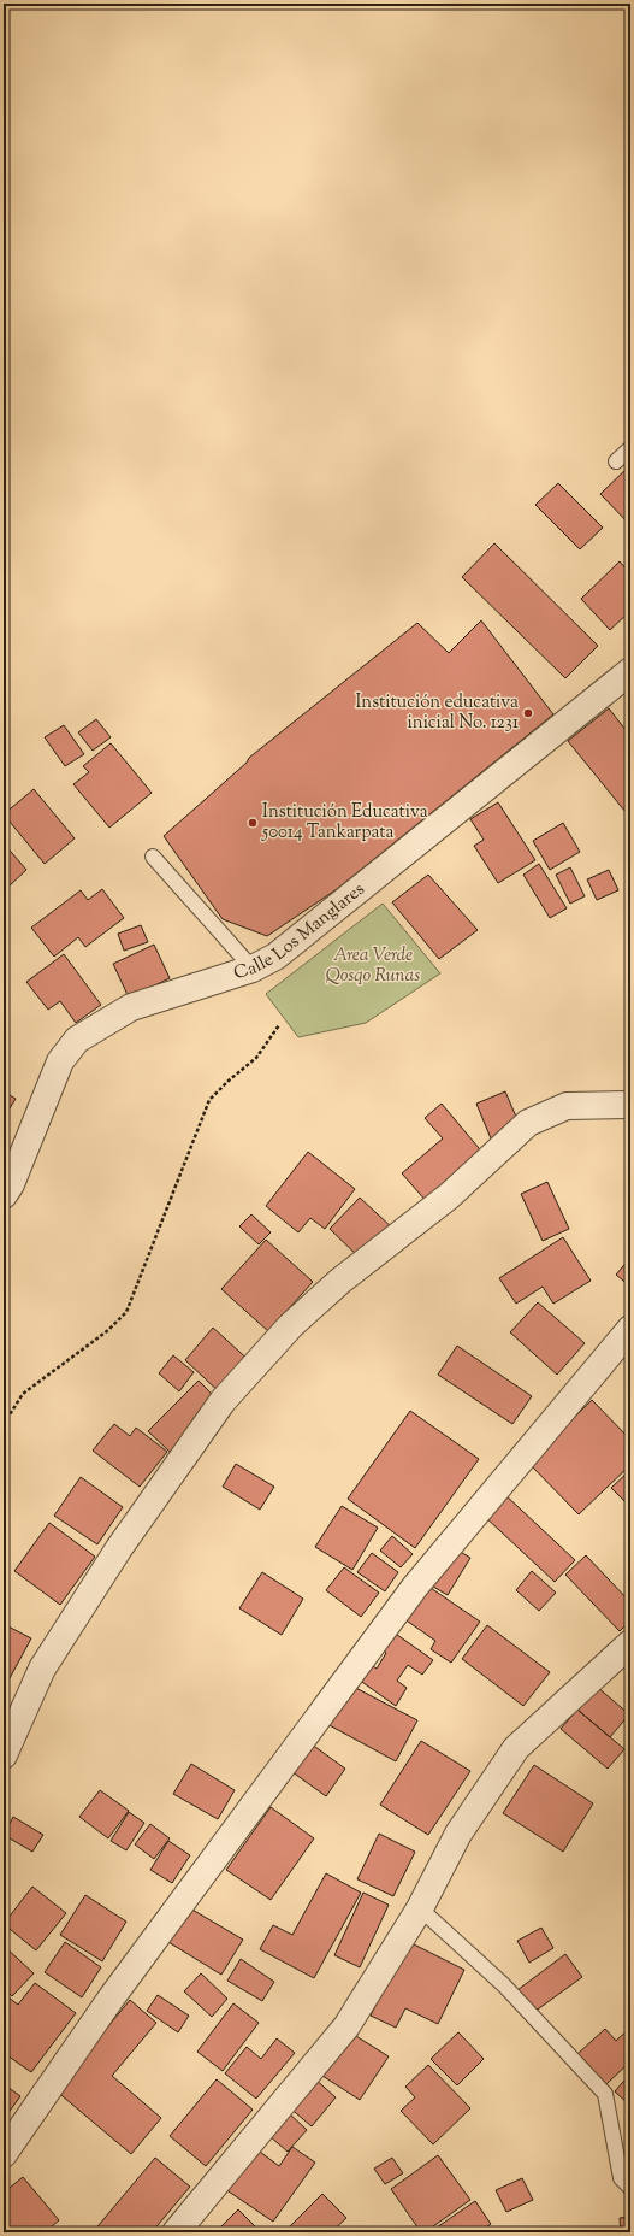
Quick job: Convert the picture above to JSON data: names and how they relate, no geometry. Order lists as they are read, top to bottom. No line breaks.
{"streets":{"street":["Calle Los Manglares"]},"parks":["Area Verde Qosqo Runas"],"places":["Institución educativa inicial No. 1231","Institución Educativa 50014 Tankarpata"]}
